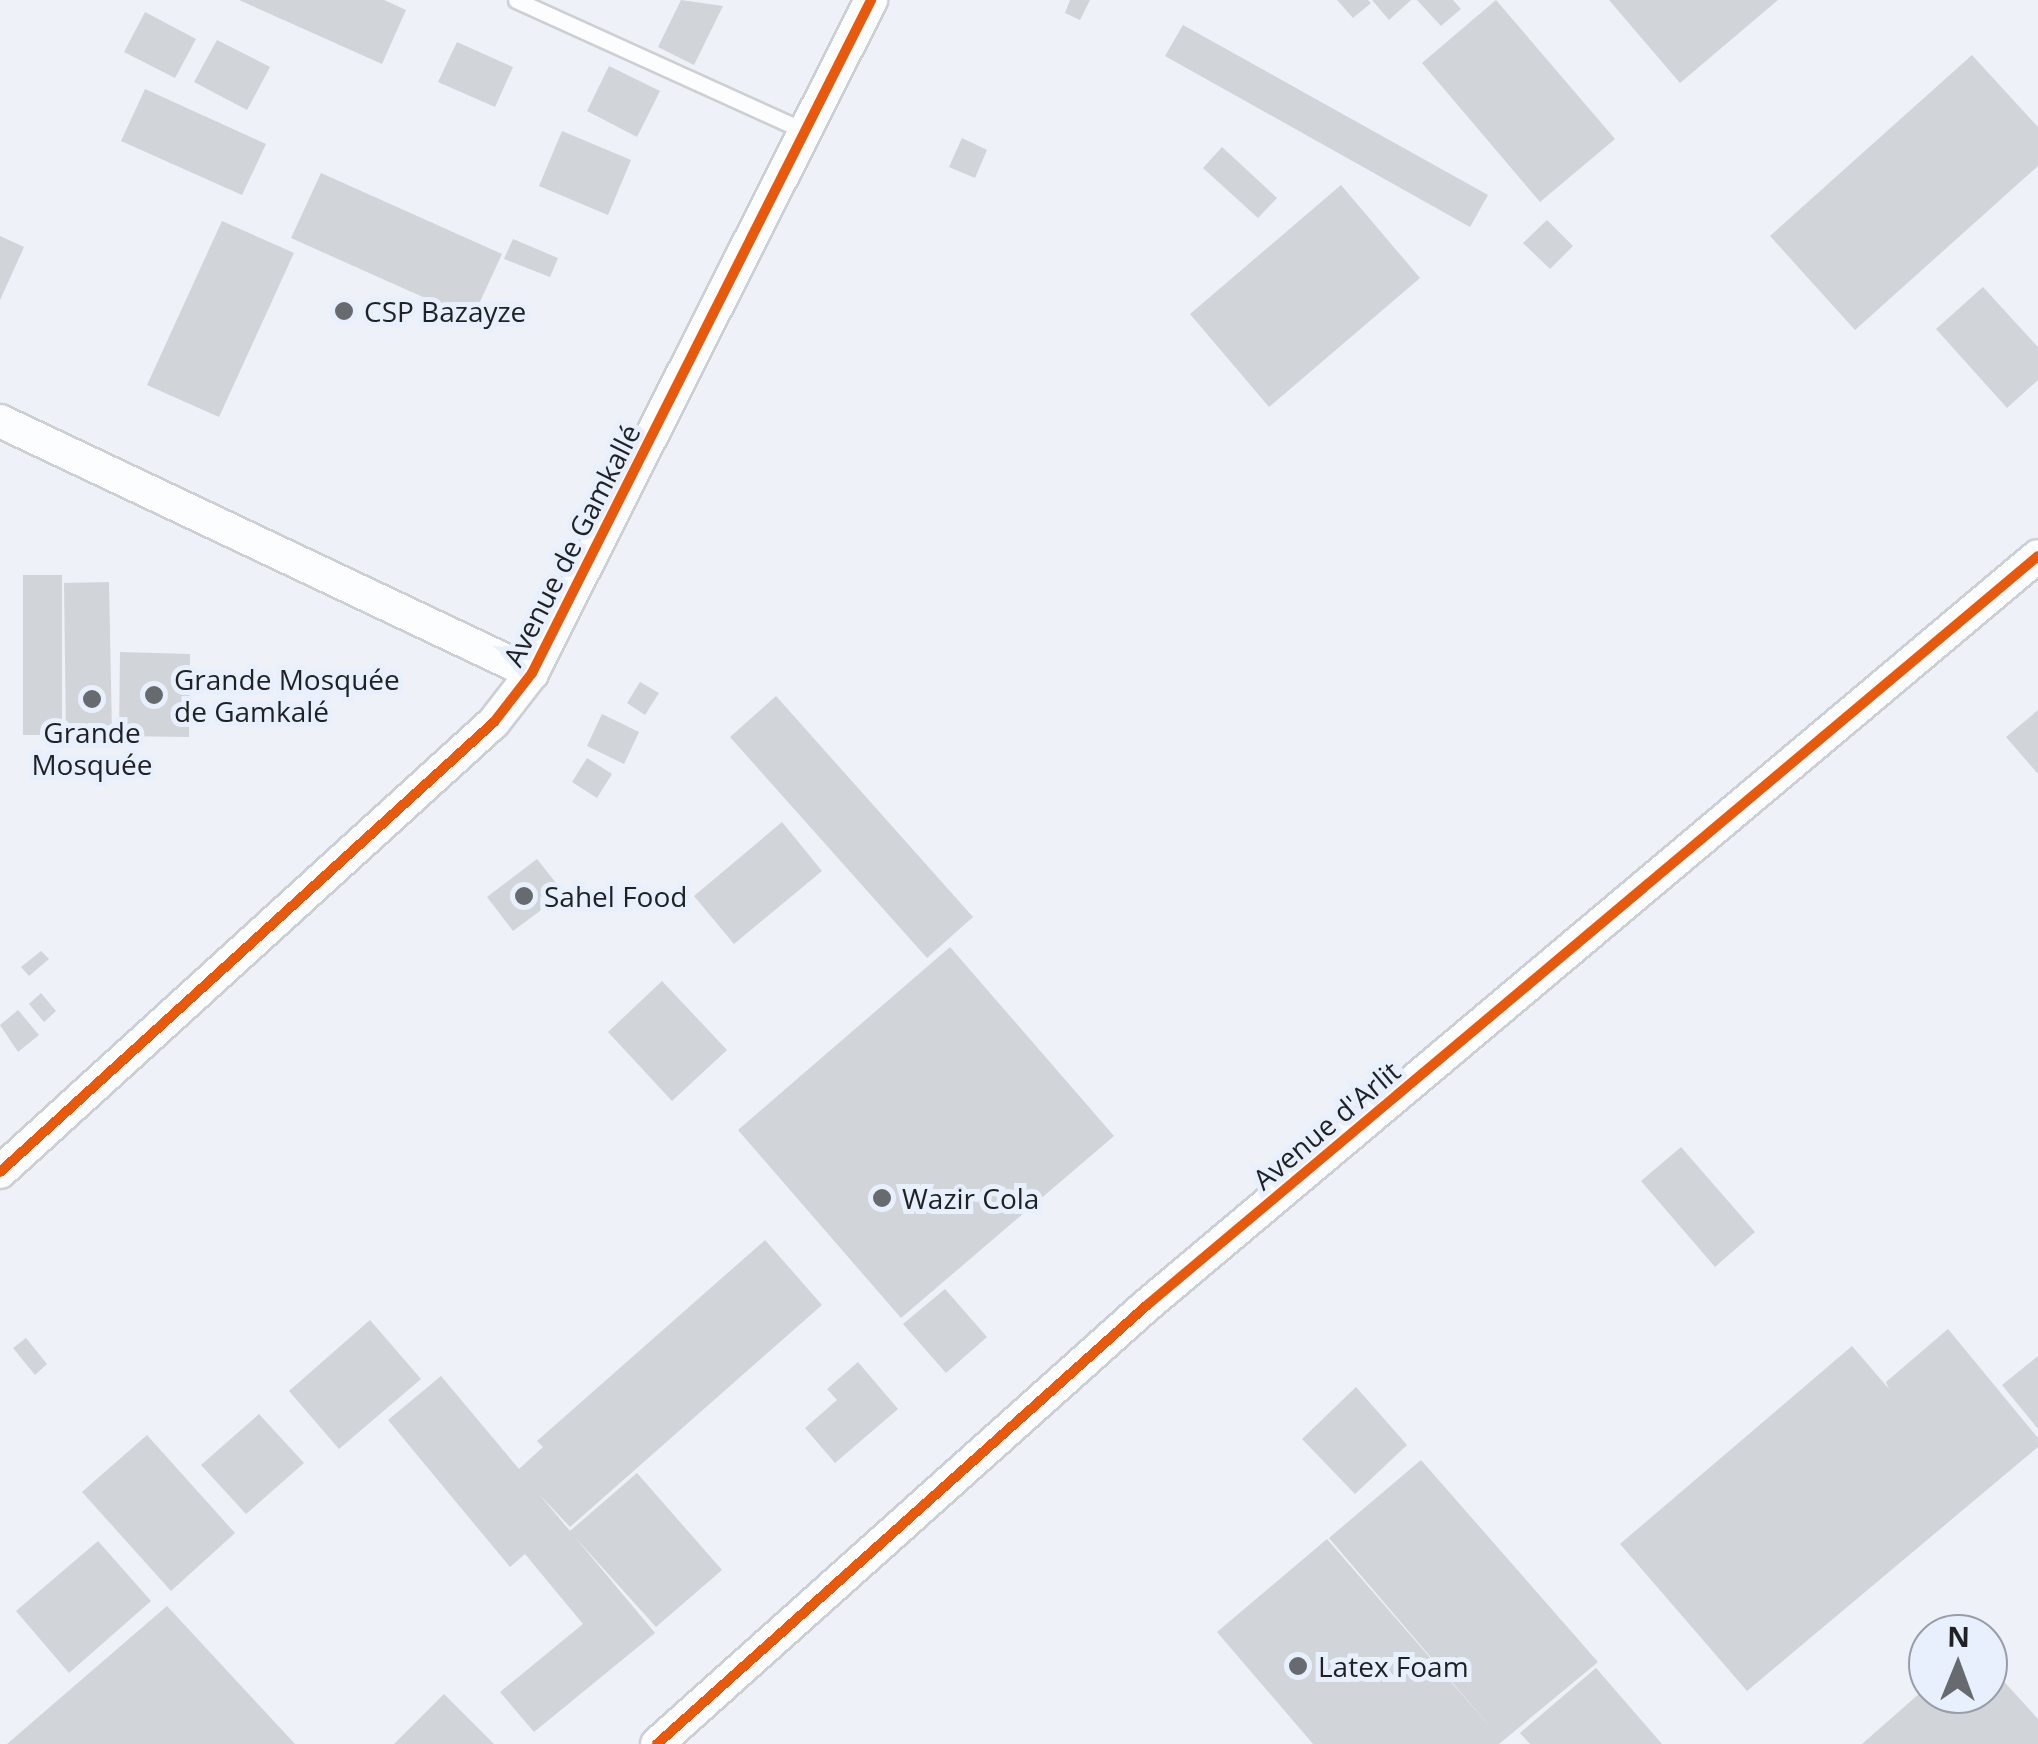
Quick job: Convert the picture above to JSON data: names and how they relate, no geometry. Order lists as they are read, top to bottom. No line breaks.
{"streets":{"street":["Avenue de Gamkallé","Avenue d'Arlit"]},"places":["CSP Bazayze","Grande Mosquée de Gamkalé","Grande Mosquée","Sahel Food","Wazir Cola","Latex Foam"],"north":"top"}
